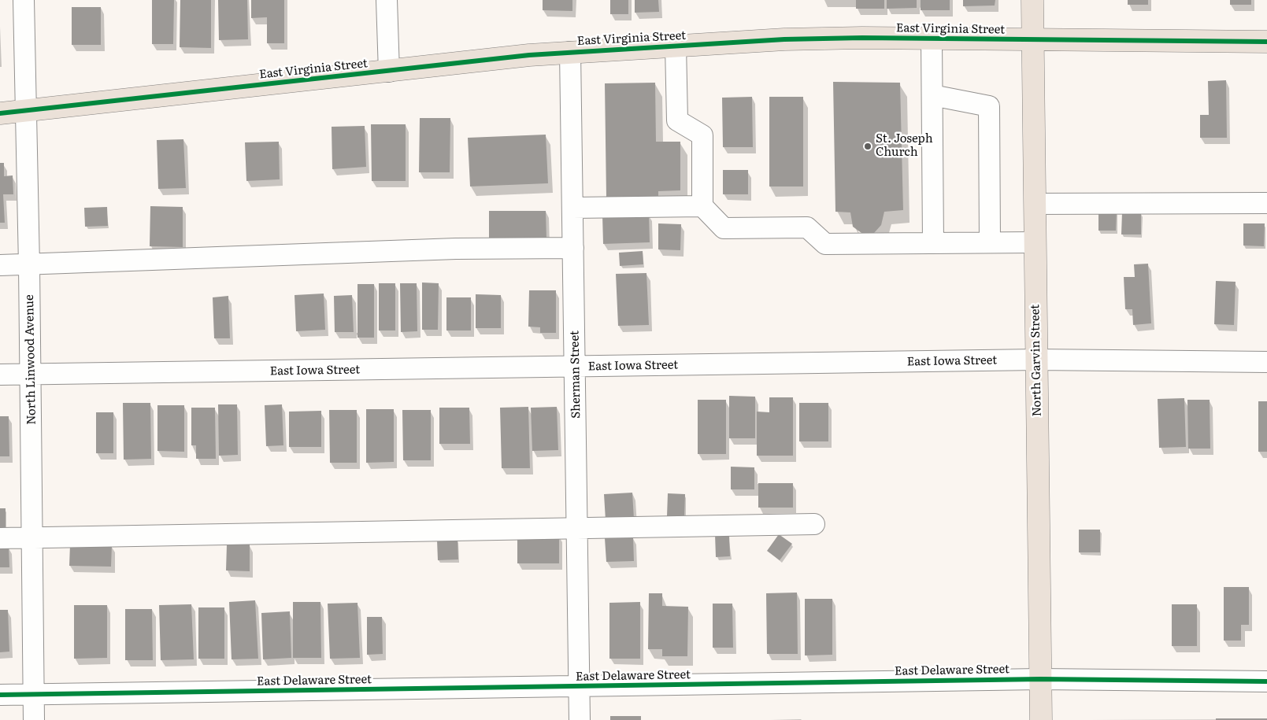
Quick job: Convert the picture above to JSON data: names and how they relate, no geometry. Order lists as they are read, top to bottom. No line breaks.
{"streets":{"main road":["East Virginia Street","North Garvin Street"],"street":["North Linwood Avenue","East Iowa Street","Sherman Street","East Delaware Street"]},"crossings":[["East Virginia Street","North Linwood Avenue"],["East Virginia Street","North Garvin Street"],["East Virginia Street","Sherman Street"],["North Linwood Avenue","East Iowa Street"],["North Linwood Avenue","East Delaware Street"],["North Garvin Street","East Iowa Street"],["North Garvin Street","East Delaware Street"],["East Iowa Street","Sherman Street"],["Sherman Street","East Delaware Street"]],"places":["St. Joseph Church"]}
